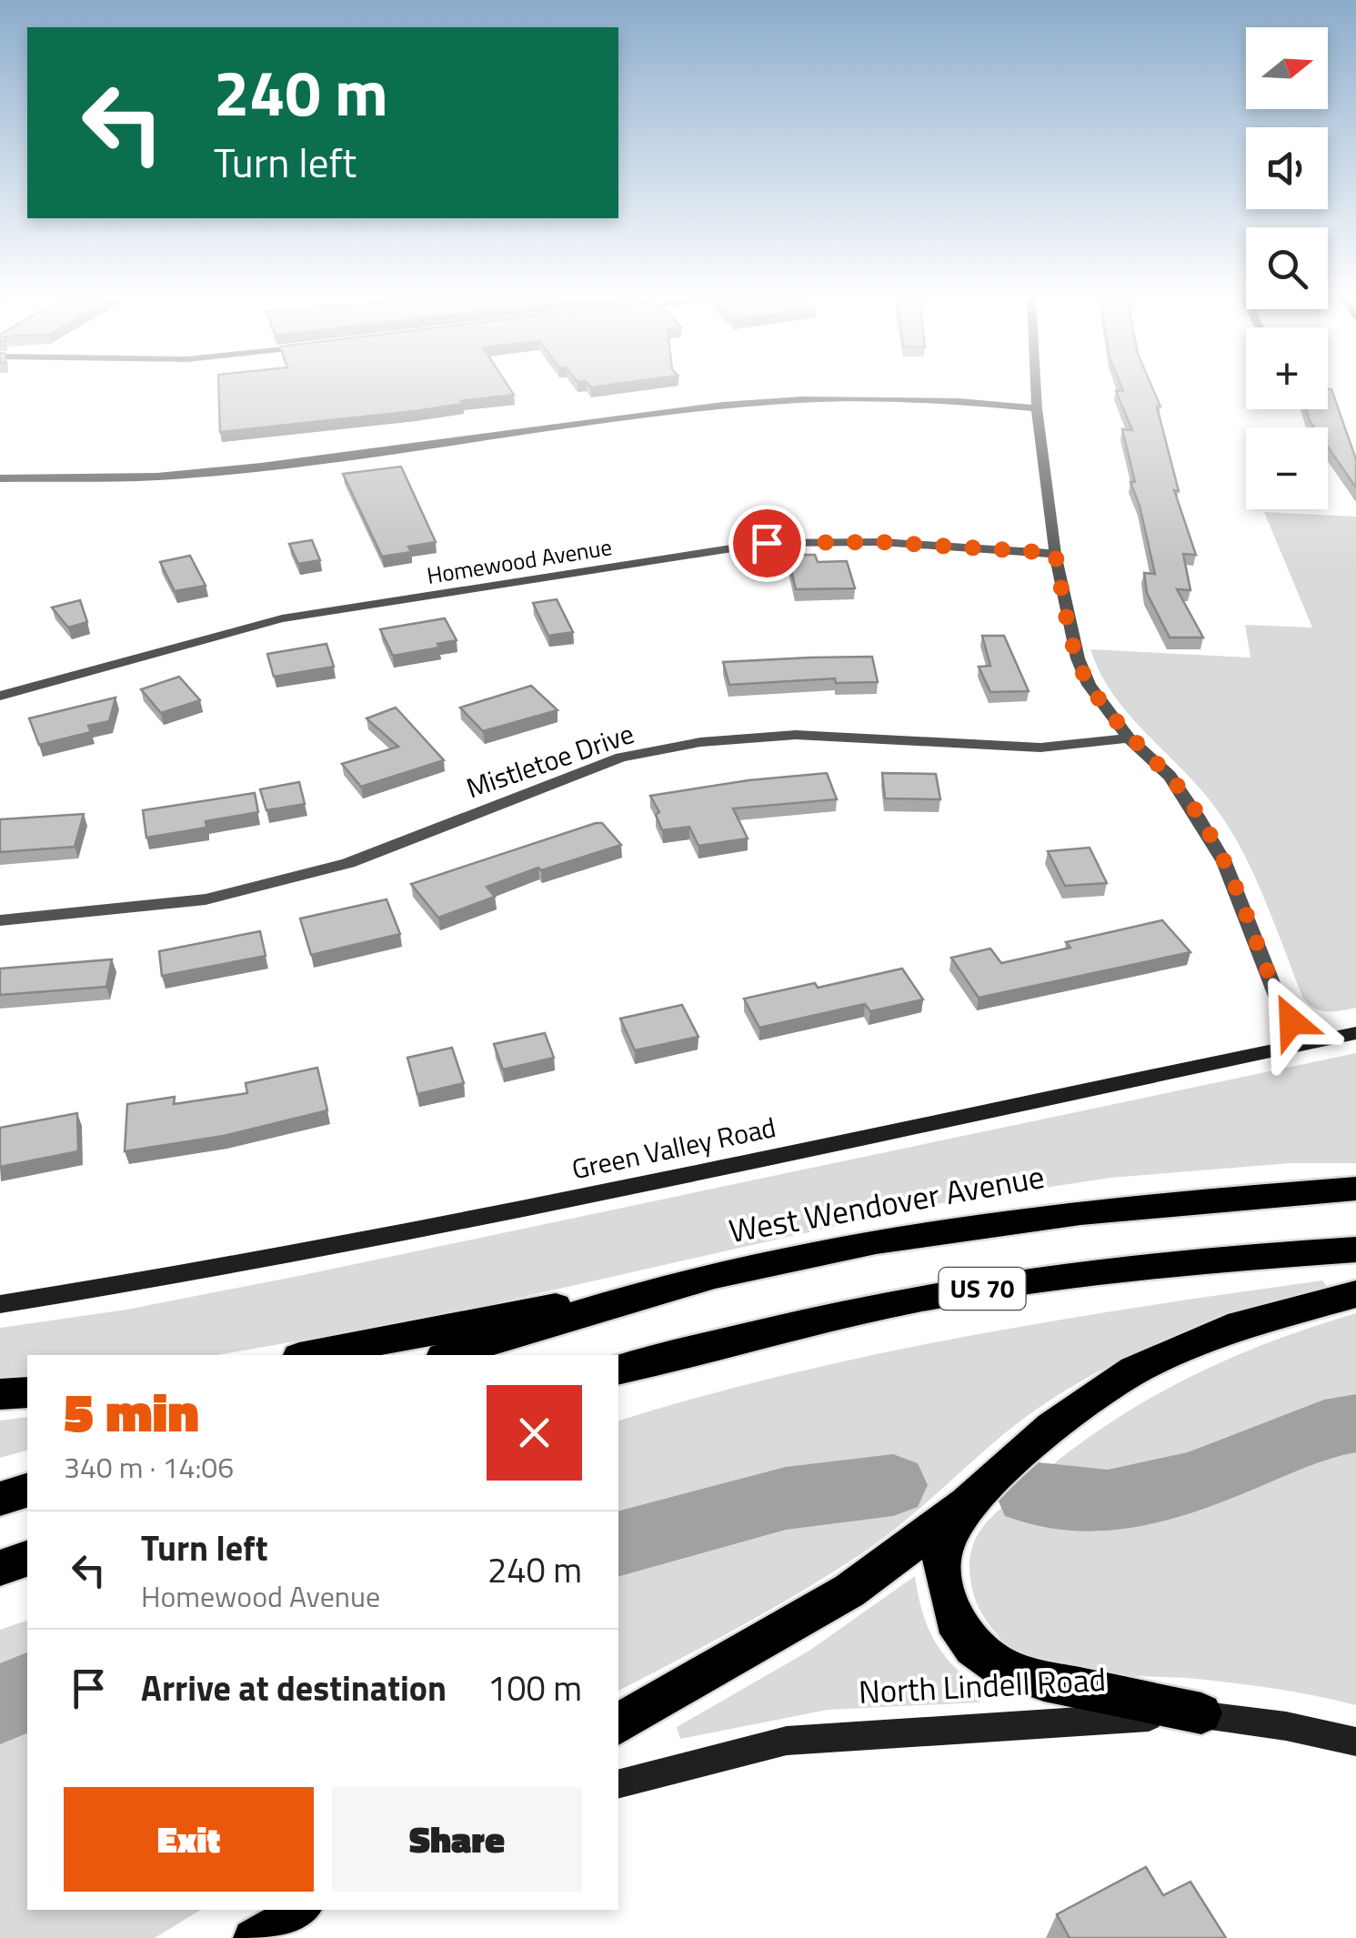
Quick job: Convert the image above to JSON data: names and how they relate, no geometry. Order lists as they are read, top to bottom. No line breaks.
{"streets":{"highway":["West Wendover Avenue","US 70"],"main road":["Green Valley Road","North Lindell Road"],"street":["Homewood Avenue","Mistletoe Drive"]},"north":"right","page":{"map_buttons":["+","−"],"turn":["240 m","Turn left"],"heading":["5 min","340 m · 14:06"],"list":[{"name":"Turn left","note":"Homewood Avenue","value":"240 m"},{"name":"Arrive at destination","value":"100 m"}],"buttons":["Exit","Share"]}}
